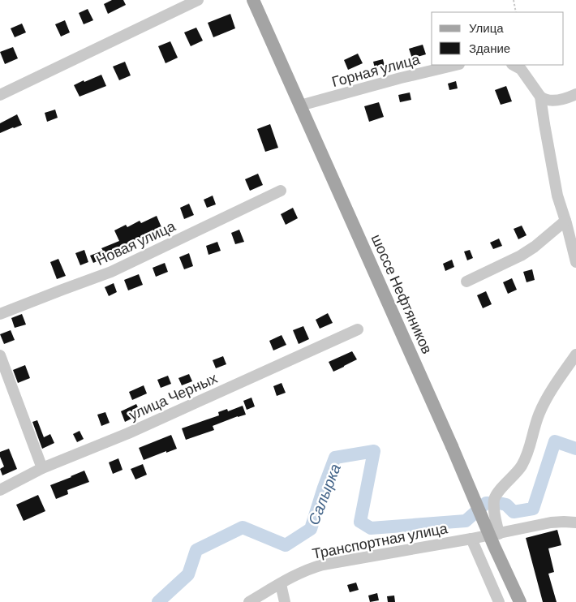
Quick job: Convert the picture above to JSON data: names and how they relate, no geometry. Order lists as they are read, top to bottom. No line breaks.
{"streets":{"main road":["шоссе Нефтяников"],"street":["Горная улица","Новая улица","улица Черных","Транспортная улица"]},"crossings":[["Горная улица","шоссе Нефтяников"]],"water":["Салырка"],"legend":["Улица","Здание"]}
